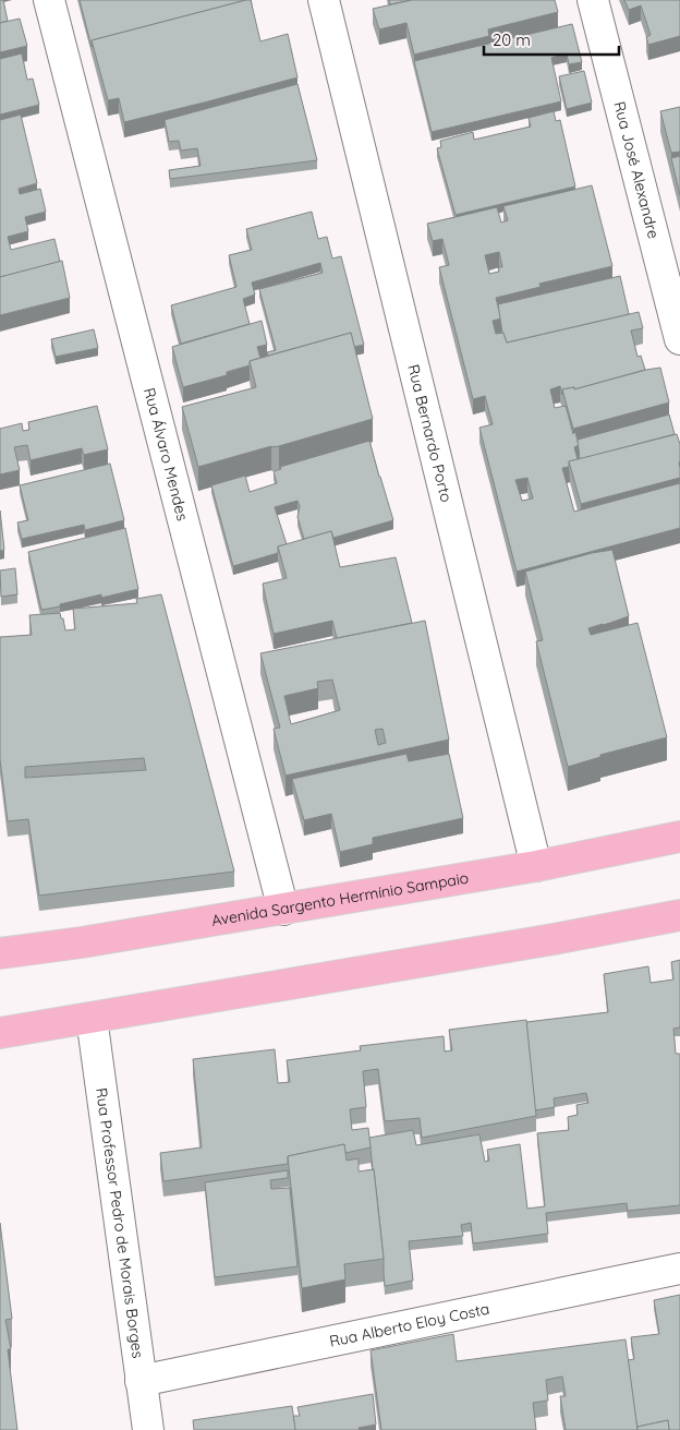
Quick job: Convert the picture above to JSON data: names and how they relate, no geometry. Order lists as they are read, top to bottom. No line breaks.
{"streets":{"main road":["Avenida Sargento Hermínio Sampaio"],"street":["Rua José Alexandre","Rua Bernardo Porto","Rua Álvaro Mendes","Rua Professor Pedro de Morais Borges","Rua Alberto Eloy Costa"]},"crossings":[["Rua Bernardo Porto","Avenida Sargento Hermínio Sampaio"],["Rua Álvaro Mendes","Avenida Sargento Hermínio Sampaio"],["Rua Professor Pedro de Morais Borges","Rua Alberto Eloy Costa"]],"scale_bar":"20 m"}
